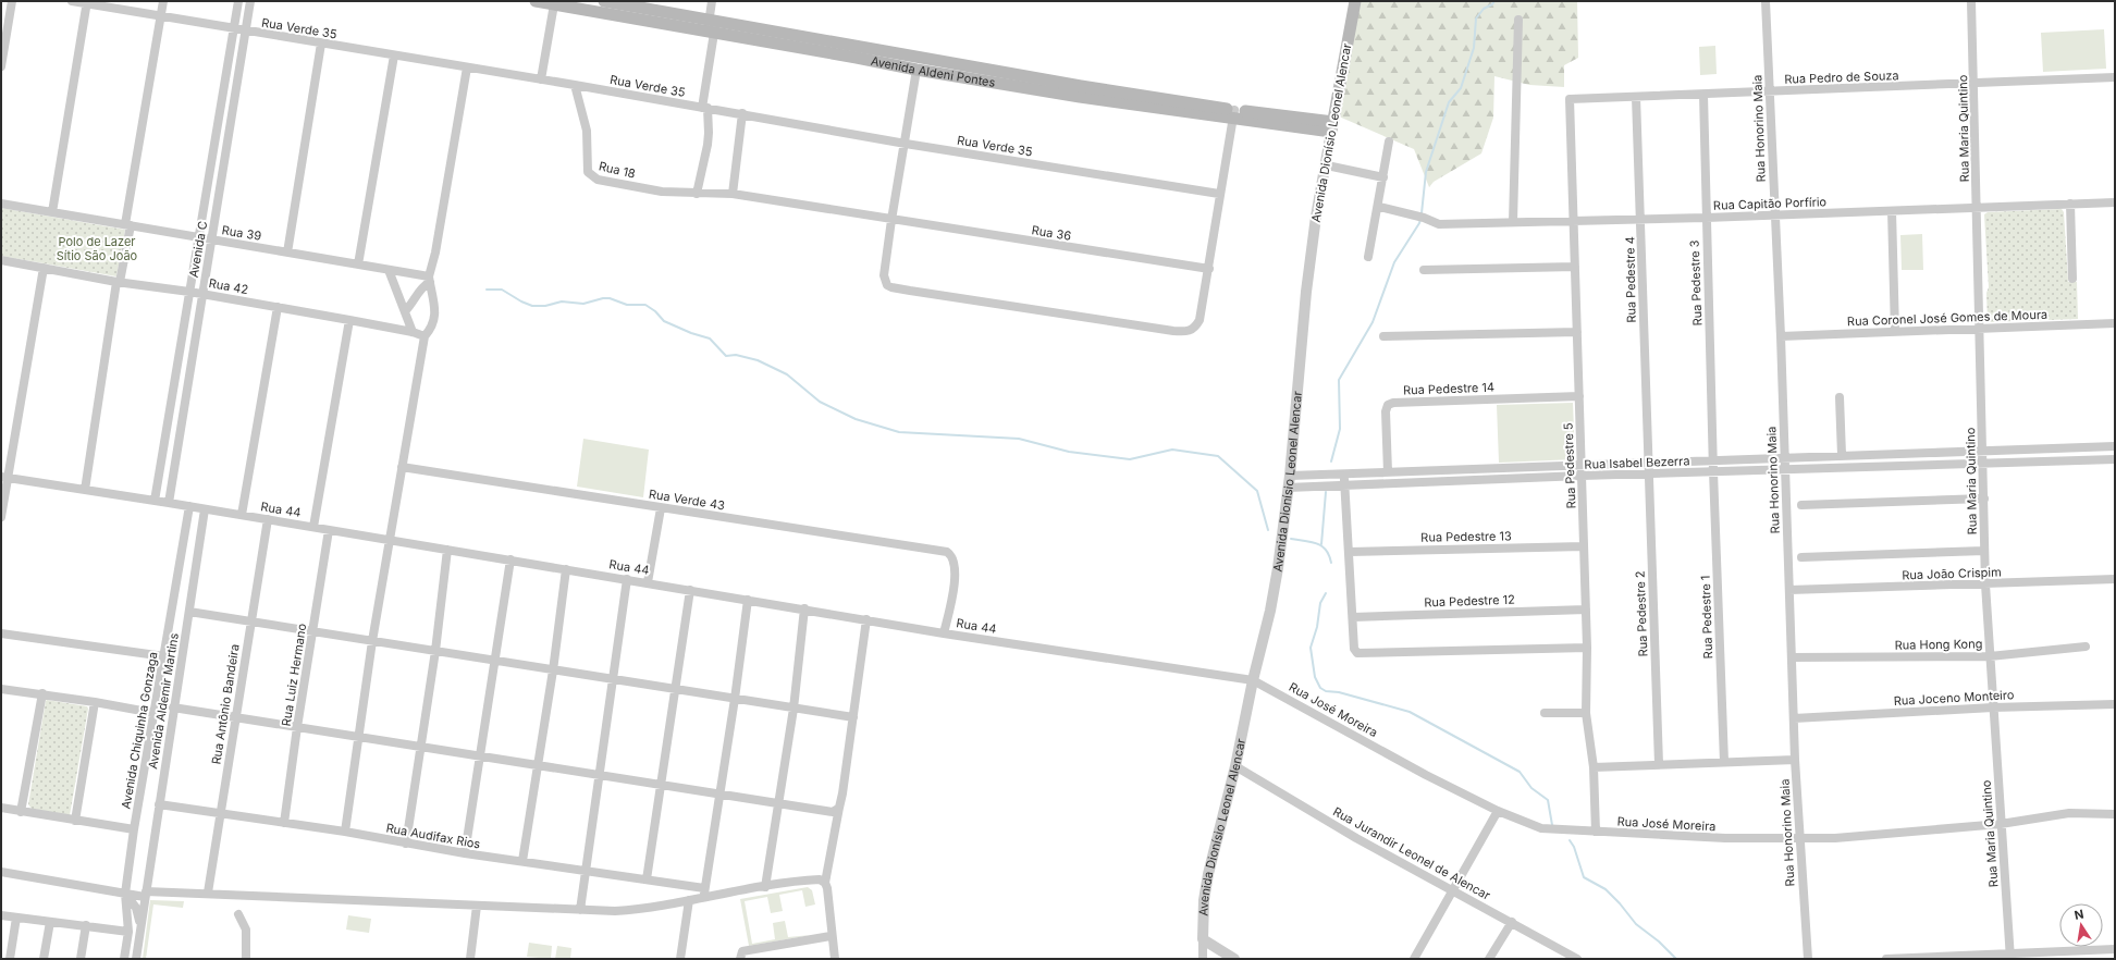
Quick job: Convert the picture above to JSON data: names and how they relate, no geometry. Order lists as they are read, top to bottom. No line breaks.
{"streets":{"main road":["Avenida Aldeni Pontes","Avenida Dionísio Leonel Alencar"],"street":["Rua Verde 35","Rua Pedro de Souza","Rua Honorino Maia","Rua Maria Quintino","Rua 18","Rua Capitão Porfírio","Rua 39","Rua 36","Avenida C","Rua Pedestre 4","Rua Pedestre 3","Rua 42","Rua Coronel José Gomes de Moura","Rua Pedestre 14","Rua Isabel Bezerra","Rua Pedestre 5","Rua Verde 43","Rua 44","Rua Pedestre 13","Rua João Crispim","Rua Pedestre 12","Rua Pedestre 2","Rua Pedestre 1","Rua Hong Kong","Rua Luiz Hermano","Rua Joceno Monteiro","Avenida Aldemir Martins","Rua Antônio Bandeira","Rua José Moreira","Avenida Chiquinha Gonzaga","Rua Audifax Rios","Rua Jurandir Leonel de Alencar"]},"crossings":[["Rua Verde 35","Rua 18"],["Rua Verde 35","Avenida C"],["Avenida Aldeni Pontes","Avenida Dionísio Leonel Alencar"],["Rua Pedro de Souza","Rua Honorino Maia"],["Rua Pedro de Souza","Rua Maria Quintino"],["Rua Pedro de Souza","Rua Pedestre 4"],["Rua Pedro de Souza","Rua Pedestre 3"],["Rua Pedro de Souza","Rua Pedestre 5"],["Rua Honorino Maia","Rua Capitão Porfírio"],["Rua Honorino Maia","Rua Coronel José Gomes de Moura"],["Rua Honorino Maia","Rua Isabel Bezerra"],["Rua Honorino Maia","Rua João Crispim"],["Rua Honorino Maia","Rua Hong Kong"],["Rua Honorino Maia","Rua Joceno Monteiro"],["Rua Honorino Maia","Rua José Moreira"],["Rua Maria Quintino","Rua Capitão Porfírio"],["Rua Maria Quintino","Rua Coronel José Gomes de Moura"],["Rua Maria Quintino","Rua Isabel Bezerra"],["Rua Maria Quintino","Rua João Crispim"],["Rua Maria Quintino","Rua Hong Kong"],["Rua Maria Quintino","Rua Joceno Monteiro"],["Rua Maria Quintino","Rua José Moreira"],["Avenida Dionísio Leonel Alencar","Rua Isabel Bezerra"],["Avenida Dionísio Leonel Alencar","Rua 44"],["Avenida Dionísio Leonel Alencar","Rua José Moreira"],["Avenida Dionísio Leonel Alencar","Rua Jurandir Leonel de Alencar"],["Rua 18","Rua 36"],["Rua Capitão Porfírio","Rua Pedestre 4"],["Rua Capitão Porfírio","Rua Pedestre 3"],["Rua Capitão Porfírio","Rua Pedestre 5"],["Rua 39","Avenida C"],["Avenida C","Rua 42"],["Avenida C","Rua 44"],["Rua Pedestre 4","Rua Isabel Bezerra"],["Rua Pedestre 4","Rua Pedestre 2"],["Rua Pedestre 3","Rua Isabel Bezerra"],["Rua Pedestre 3","Rua Pedestre 1"],["Rua Pedestre 14","Rua Isabel Bezerra"],["Rua Pedestre 14","Rua Pedestre 5"],["Rua Isabel Bezerra","Rua Pedestre 5"],["Rua Isabel Bezerra","Rua Pedestre 2"],["Rua Isabel Bezerra","Rua Pedestre 1"],["Rua Pedestre 5","Rua Pedestre 13"],["Rua Pedestre 5","Rua Pedestre 12"],["Rua Pedestre 5","Rua José Moreira"],["Rua Verde 43","Rua 44"],["Rua 44","Rua Luiz Hermano"],["Rua 44","Avenida Aldemir Martins"],["Rua 44","Rua Antônio Bandeira"],["Rua 44","Rua José Moreira"],["Rua 44","Avenida Chiquinha Gonzaga"],["Rua Luiz Hermano","Rua Audifax Rios"],["Avenida Aldemir Martins","Rua Audifax Rios"],["Rua Antônio Bandeira","Rua Audifax Rios"]],"parks":["Polo de Lazer Sítio São João"],"north":"top"}
